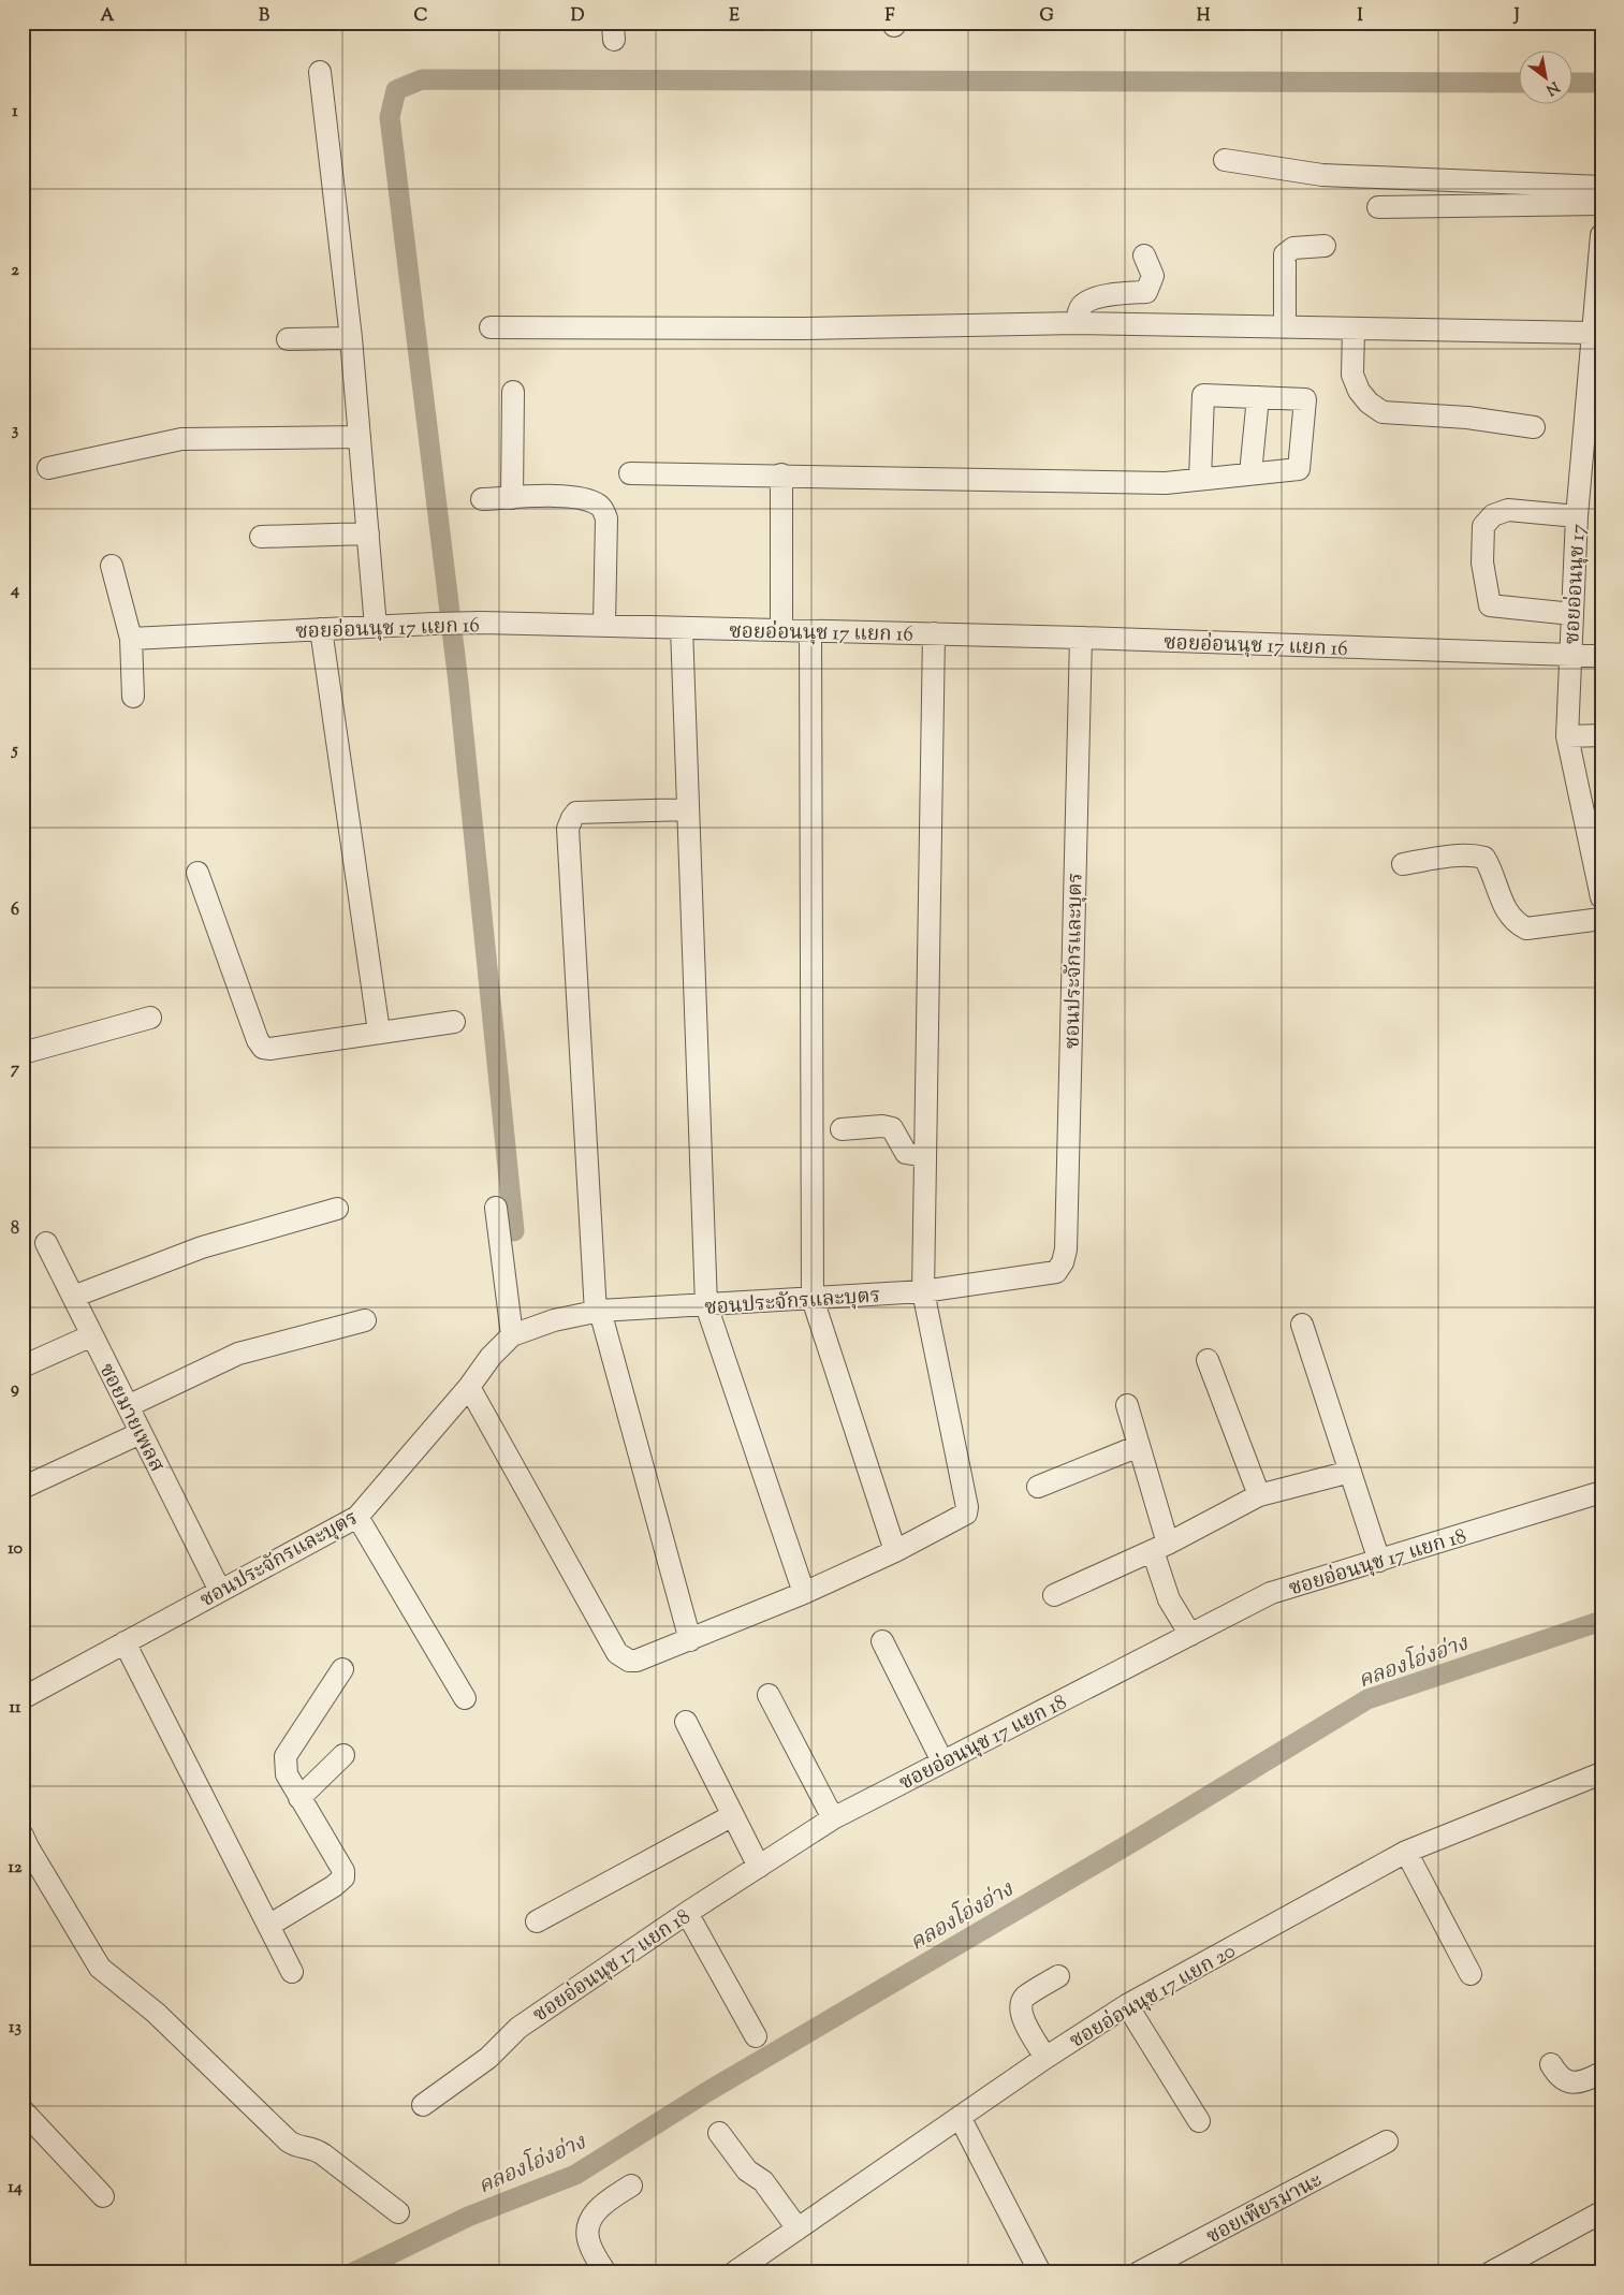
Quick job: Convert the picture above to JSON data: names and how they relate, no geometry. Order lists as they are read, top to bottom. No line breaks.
{"streets":{"street":["ซอยอ่อนนุช 17","ซอยอ่อนนุช 17 แยก 16","ซอนประจักรและบุตร","ซอยมายเพลส","ซอยอ่อนนุช 17 แยก 18","ซอยอ่อนนุช 17 แยก 20","ซอยเพียรมานะ"]},"crossings":[["ซอยอ่อนนุช 17","ซอยอ่อนนุช 17 แยก 16"],["ซอยอ่อนนุช 17 แยก 16","ซอนประจักรและบุตร"],["ซอนประจักรและบุตร","ซอยมายเพลส"]],"water":["คลองโอ่งอ่าง"],"north":"bottom right","grid":{"columns":["A","B","C","D","E","F","G","H","I","J"],"rows":["1","2","3","4","5","6","7","8","9","10","11","12","13","14"]}}
